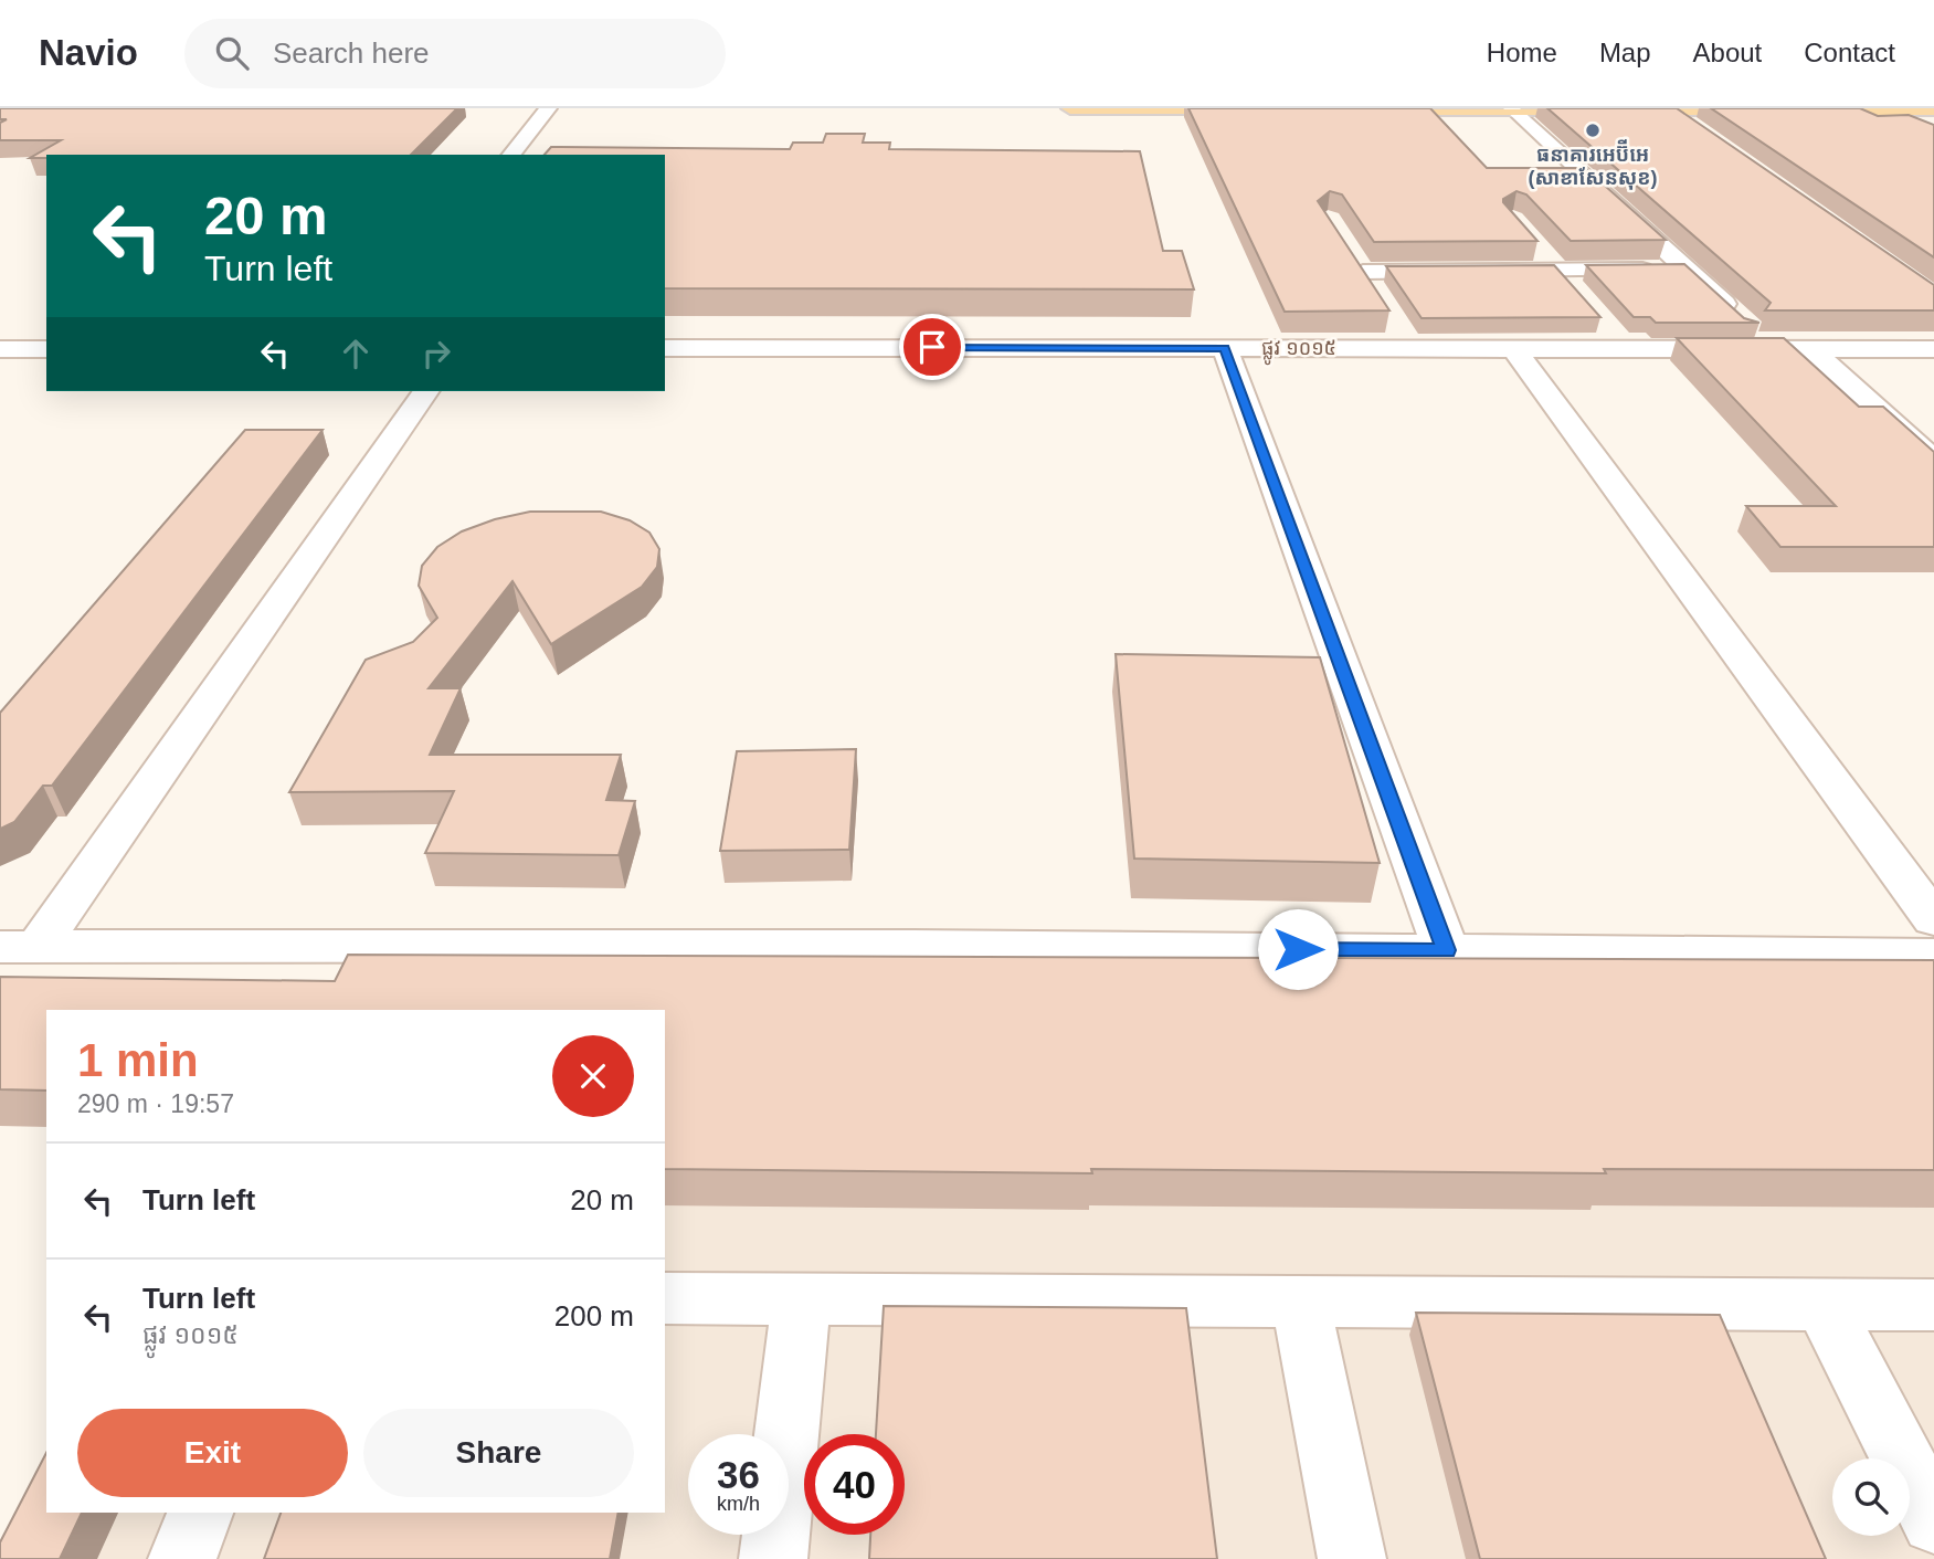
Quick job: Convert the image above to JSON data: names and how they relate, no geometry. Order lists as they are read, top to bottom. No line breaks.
{"streets":{"street":["ផ្លូវ ១០១៥"]},"places":["ធនាគារអេប៊ីអេ (សាខាសែនសុខ)"],"page":{"header":"Navio","search":"Search here","nav":["Home","Map","About","Contact"],"turn":["20 m","Turn left"],"heading":["1 min","290 m · 19:57"],"list":[{"name":"Turn left","value":"20 m"},{"name":"Turn left","note":"ផ្លូវ ១០១៥","value":"200 m"}],"buttons":["Exit","Share"],"speed":"36 km/h","limit":"40"}}
